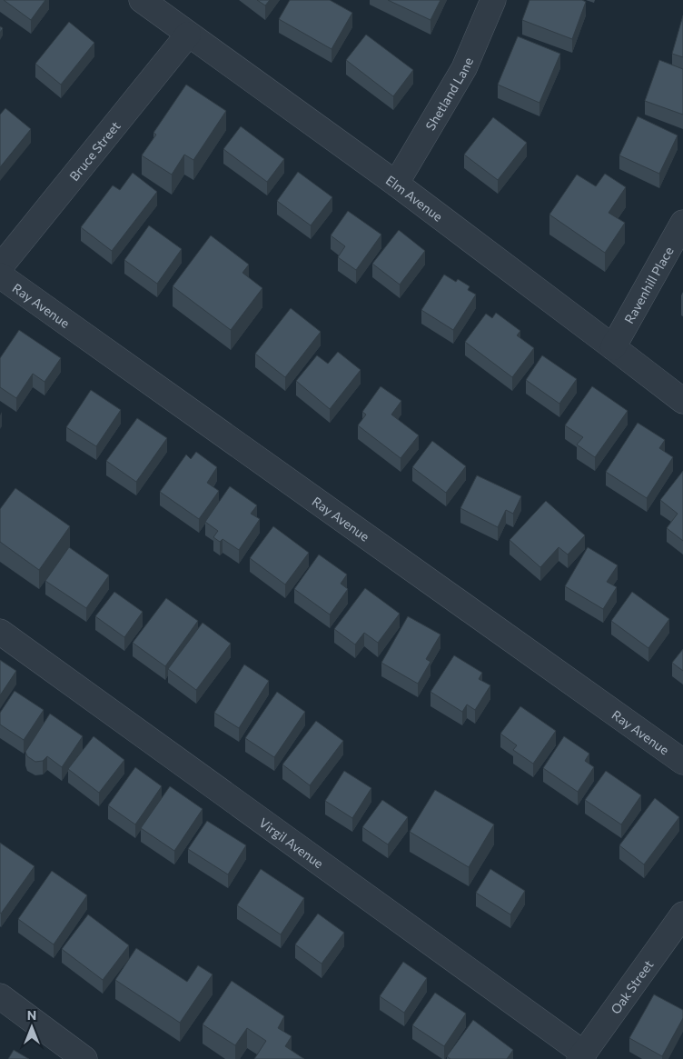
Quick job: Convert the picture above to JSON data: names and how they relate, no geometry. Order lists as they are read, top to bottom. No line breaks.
{"streets":{"street":["Shetland Lane","Bruce Street","Elm Avenue","Ravenhill Place","Ray Avenue","Virgil Avenue","Oak Street"]},"crossings":[["Shetland Lane","Elm Avenue"],["Bruce Street","Elm Avenue"],["Elm Avenue","Ravenhill Place"],["Virgil Avenue","Oak Street"]],"north":"top"}
